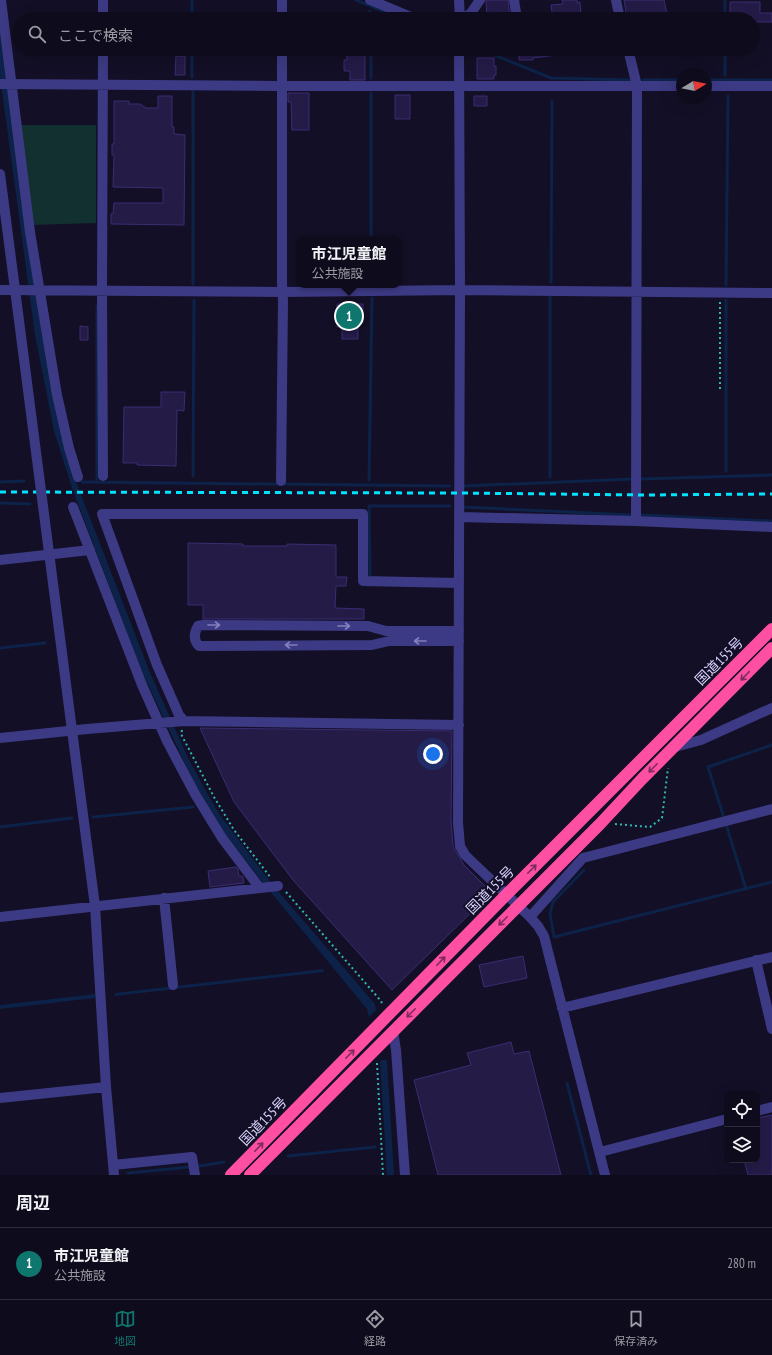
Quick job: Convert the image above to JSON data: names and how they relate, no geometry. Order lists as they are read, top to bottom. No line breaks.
{"streets":{"highway":["国道155号"]},"north":"right","page":{"search":"ここで検索","popup":["市江児童館","公共施設"],"pins":"1","heading":"周辺","list":[{"mark":"1","name":"市江児童館","note":"公共施設","value":"280 m"}],"nav":["地図","経路","保存済み"]}}
